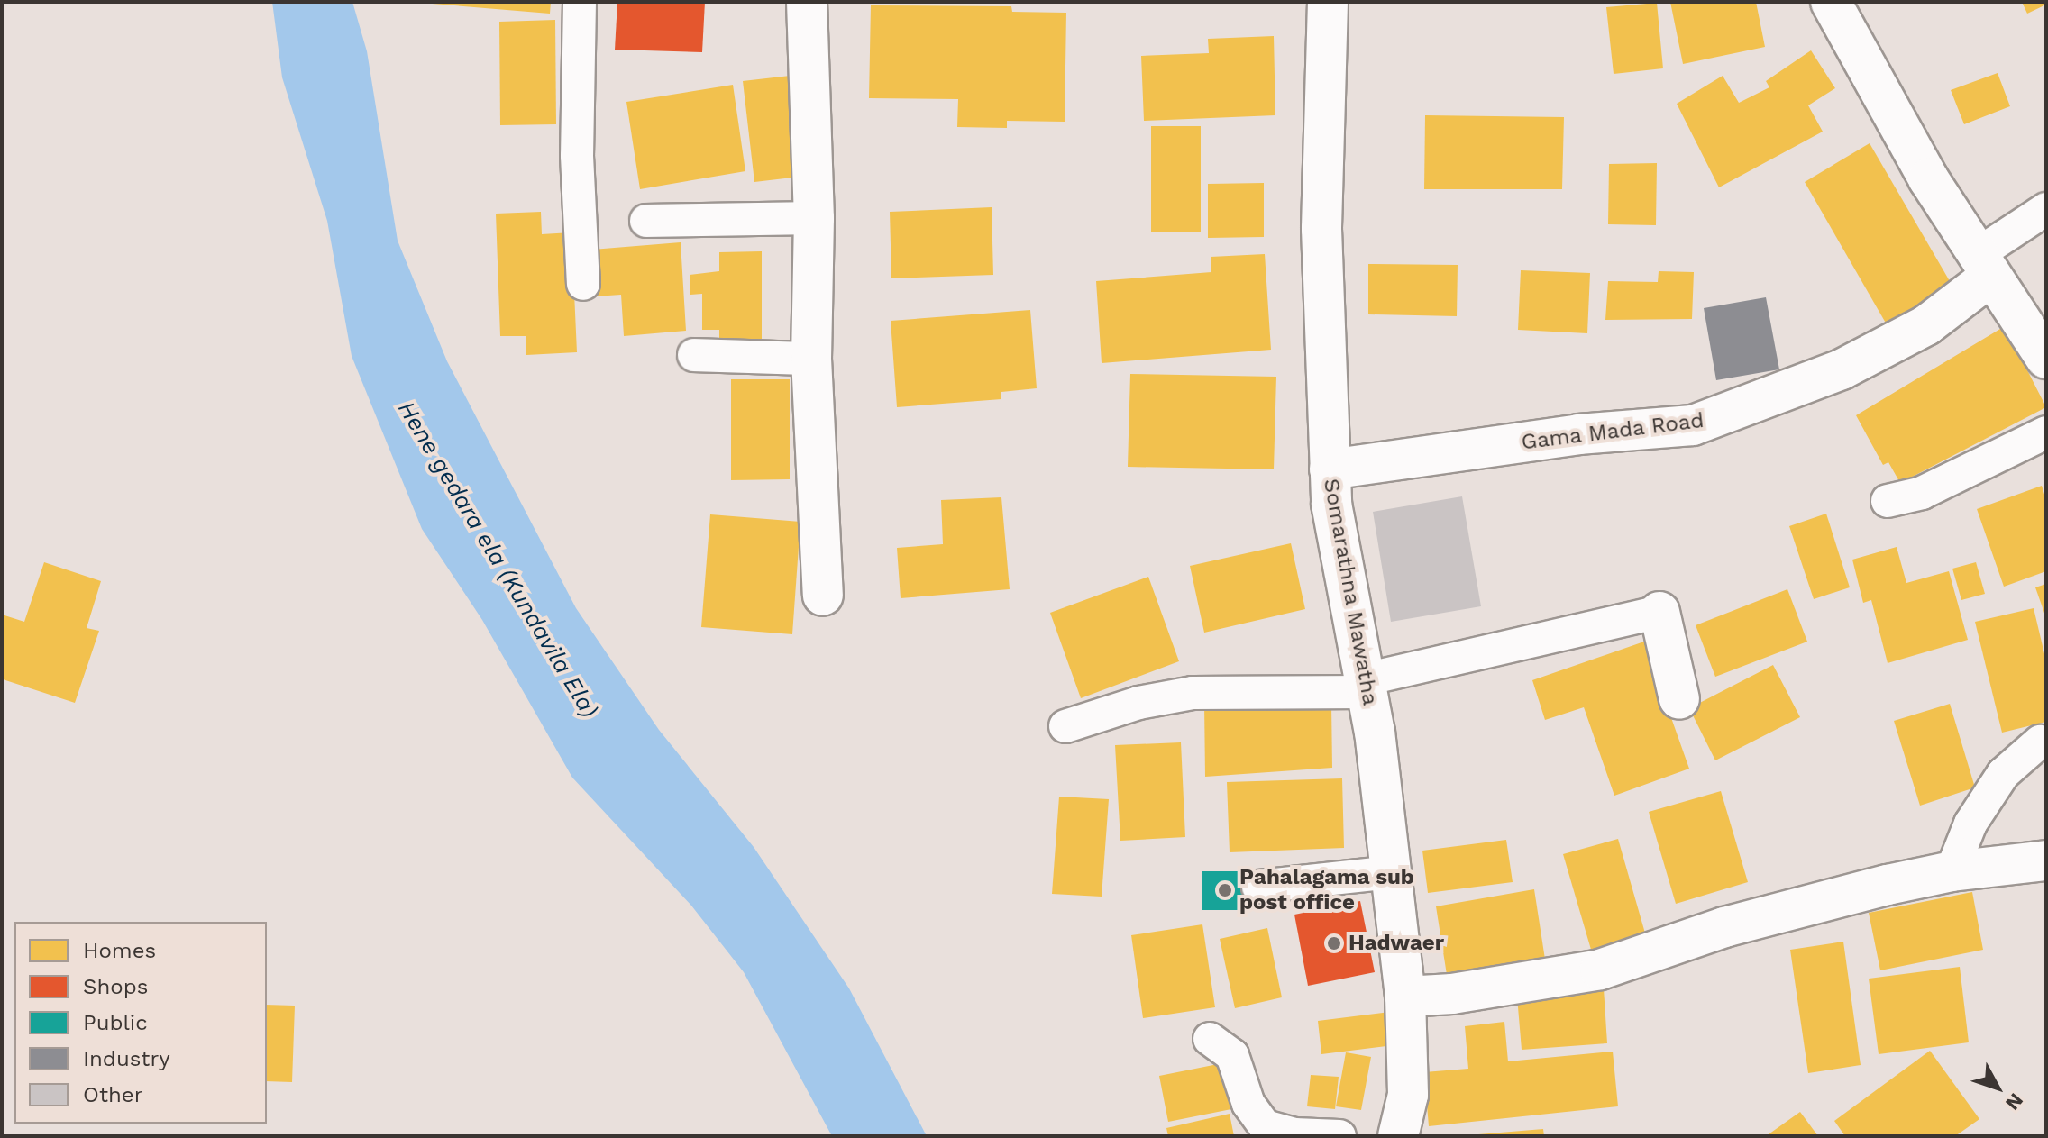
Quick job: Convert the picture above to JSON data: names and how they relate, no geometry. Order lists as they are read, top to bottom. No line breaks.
{"streets":{"street":["Gama Mada Road","Somarathna Mawatha"]},"crossings":[["Gama Mada Road","Somarathna Mawatha"]],"water":["Hene gedara ela (Kundavila Ela)"],"places":["Pahalagama sub post office","Hadwaer"],"legend":["Homes","Shops","Public","Industry","Other"],"north":"bottom right"}
